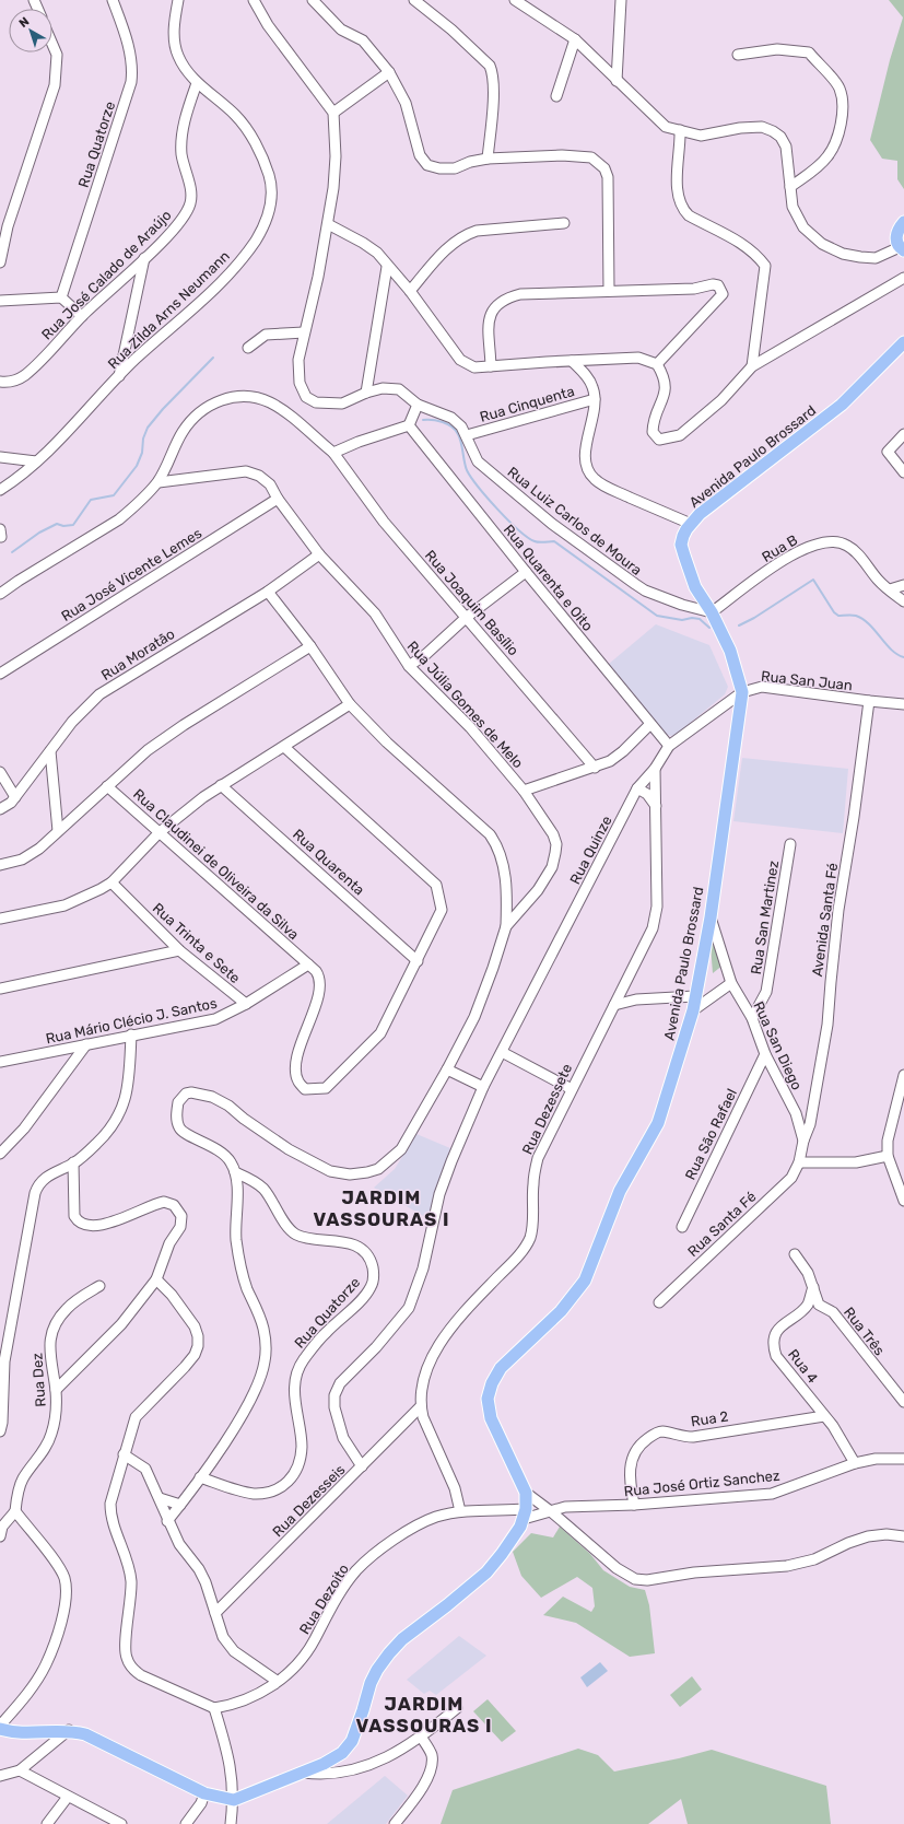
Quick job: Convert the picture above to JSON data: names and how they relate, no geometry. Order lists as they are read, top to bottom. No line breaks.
{"streets":{"main road":["Avenida Paulo Brossard"],"street":["Rua Quatorze","Rua José Calado de Araújo","Rua Zilda Arns Neumann","Rua Cinquenta","Rua Luiz Carlos de Moura","Rua B","Rua José Vicente Lemes","Rua Quarenta e Oito","Rua Joaquim Basílio","Rua Moratão","Rua San Juan","Rua Júlia Gomes de Melo","Rua Quinze","Rua Quarenta","Rua Claudinei de Oliveira da Silva","Rua San Martinez","Avenida Santa Fé","Rua Trinta e Sete","Rua Mário Clécio J. Santos","Rua San Diego","Rua Dezessete","Rua São Rafael","Rua Santa Fé","Rua Três","Rua 4","Rua Dez","Rua 2","Rua José Ortiz Sanchez","Rua Dezesseis","Rua Dezoito"]},"crossings":[["Rua Quatorze","Rua Júlia Gomes de Melo"],["Rua José Calado de Araújo","Rua Zilda Arns Neumann"],["Rua Cinquenta","Rua Luiz Carlos de Moura"],["Avenida Paulo Brossard","Rua Luiz Carlos de Moura"],["Avenida Paulo Brossard","Rua B"],["Avenida Paulo Brossard","Rua San Juan"],["Avenida Paulo Brossard","Rua Quinze"],["Avenida Paulo Brossard","Rua San Diego"],["Avenida Paulo Brossard","Rua José Ortiz Sanchez"],["Avenida Paulo Brossard","Rua Dezoito"],["Rua Luiz Carlos de Moura","Rua B"],["Rua José Vicente Lemes","Rua Júlia Gomes de Melo"],["Rua Quarenta e Oito","Rua Quinze"],["Rua Joaquim Basílio","Rua Júlia Gomes de Melo"],["Rua Moratão","Rua Júlia Gomes de Melo"],["Rua San Juan","Rua Quinze"],["Rua San Juan","Avenida Santa Fé"],["Rua Quinze","Rua Dezessete"],["Rua Quinze","Rua Dezesseis"],["Rua Quarenta","Rua Claudinei de Oliveira da Silva"],["Rua Claudinei de Oliveira da Silva","Rua Mário Clécio J. Santos"],["Rua San Martinez","Rua San Diego"],["Avenida Santa Fé","Rua San Diego"],["Rua Trinta e Sete","Rua Mário Clécio J. Santos"],["Rua San Diego","Rua São Rafael"],["Rua San Diego","Rua Santa Fé"],["Rua Dezessete","Rua Dezesseis"],["Rua Três","Rua 4"],["Rua 4","Rua 2"],["Rua 4","Rua José Ortiz Sanchez"],["Rua 2","Rua José Ortiz Sanchez"],["Rua José Ortiz Sanchez","Rua Dezoito"]],"districts":["JARDIM VASSOURAS I","JARDIM VASSOURAS I"],"north":"top left"}
